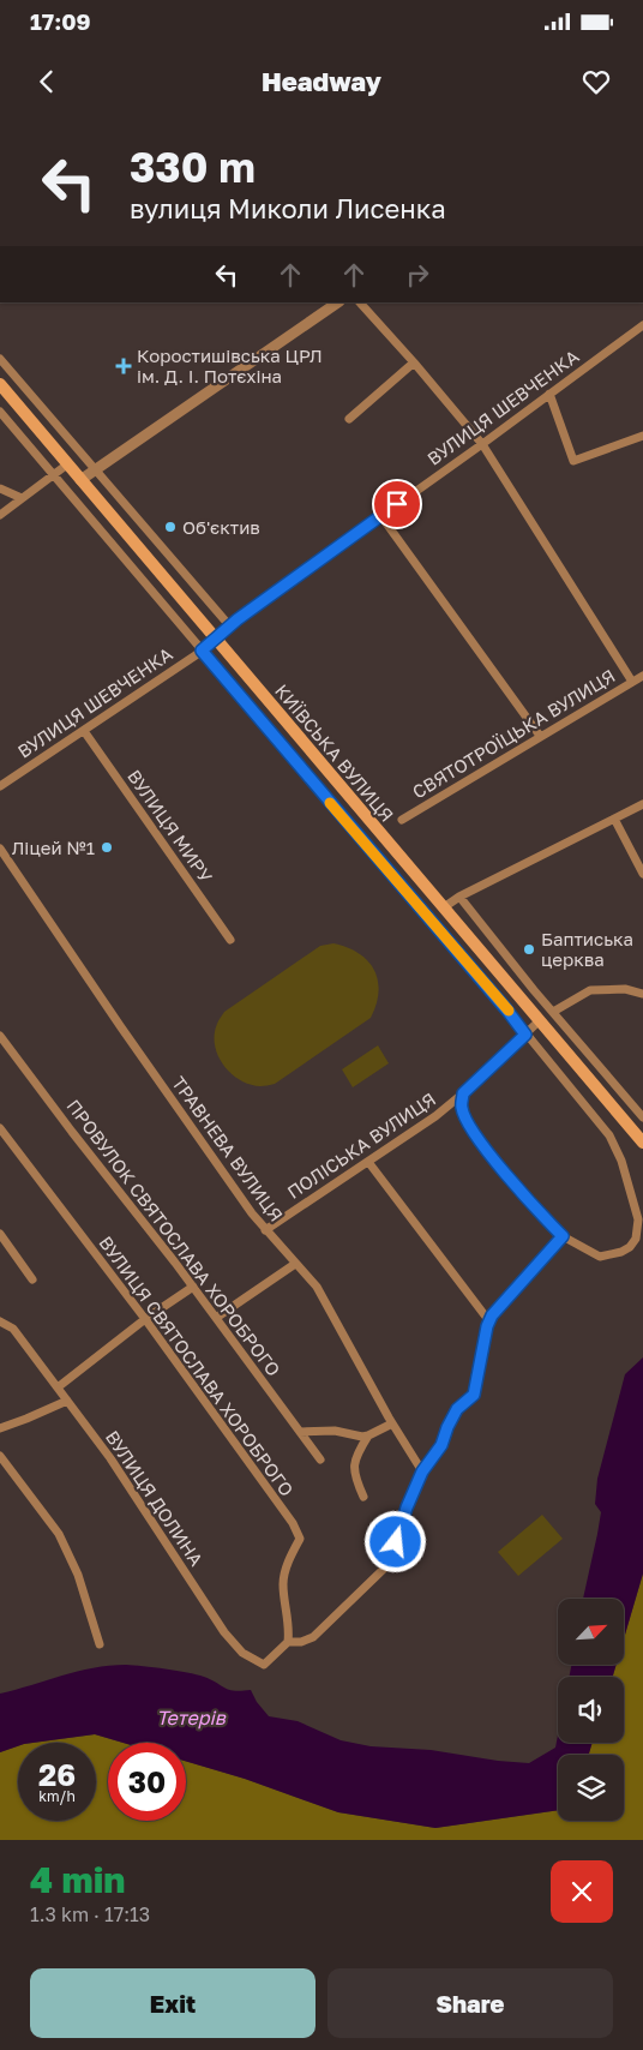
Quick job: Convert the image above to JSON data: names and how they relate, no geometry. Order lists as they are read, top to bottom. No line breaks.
{"streets":{"main road":["КИЇВСЬКА ВУЛИЦЯ"],"street":["ВУЛИЦЯ ШЕВЧЕНКА","СВЯТОТРОЇЦЬКА ВУЛИЦЯ","ВУЛИЦЯ МИРУ","ПОЛІСЬКА ВУЛИЦЯ","ТРАВНЕВА ВУЛИЦЯ","ПРОВУЛОК СВЯТОСЛАВА ХОРОБРОГО","ВУЛИЦЯ СВЯТОСЛАВА ХОРОБРОГО","ВУЛИЦЯ ДОЛИНА"]},"crossings":[["ВУЛИЦЯ ШЕВЧЕНКА","КИЇВСЬКА ВУЛИЦЯ"],["ВУЛИЦЯ ШЕВЧЕНКА","ВУЛИЦЯ МИРУ"],["КИЇВСЬКА ВУЛИЦЯ","ПОЛІСЬКА ВУЛИЦЯ"],["ПОЛІСЬКА ВУЛИЦЯ","ТРАВНЕВА ВУЛИЦЯ"],["ВУЛИЦЯ СВЯТОСЛАВА ХОРОБРОГО","ВУЛИЦЯ ДОЛИНА"]],"water":["Тетерів"],"places":{"health":["Коростишівська ЦРЛ ім. Д. І. Потєхіна"],"other":["Об'єктив","Ліцей №1","Баптиська церква"]},"north":"top right","page":{"status":"17:09","header":"Headway","turn":["330 m","вулиця Миколи Лисенка"],"speed":"26 km/h","limit":"30","heading":["4 min","1.3 km · 17:13"],"buttons":["Exit","Share"]}}
